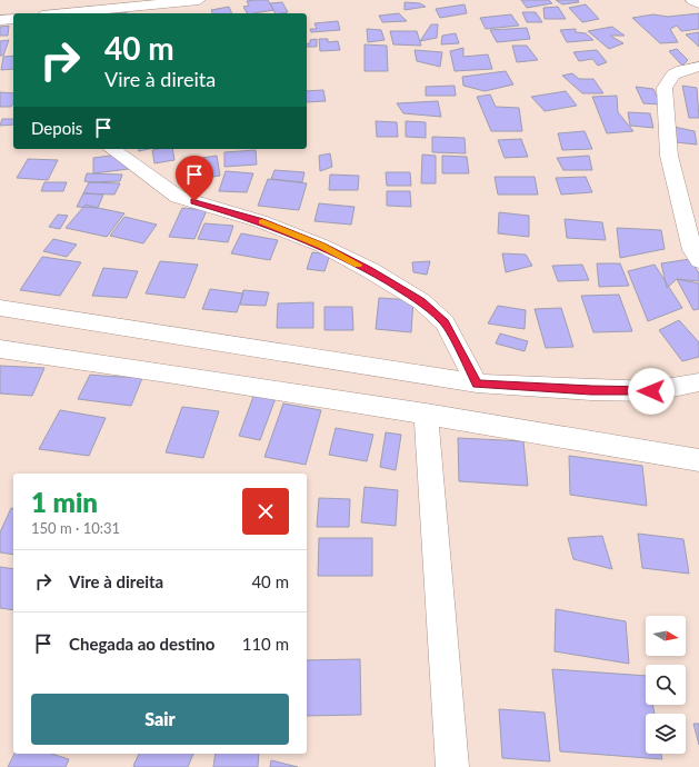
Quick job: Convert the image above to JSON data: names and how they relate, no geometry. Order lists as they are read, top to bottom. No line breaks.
{"north":"right","page":{"turn":["40 m","Vire à direita"],"then":"Depois","heading":["1 min","150 m · 10:31"],"list":[{"name":"Vire à direita","value":"40 m"},{"name":"Chegada ao destino","value":"110 m"}],"buttons":"Sair"}}
